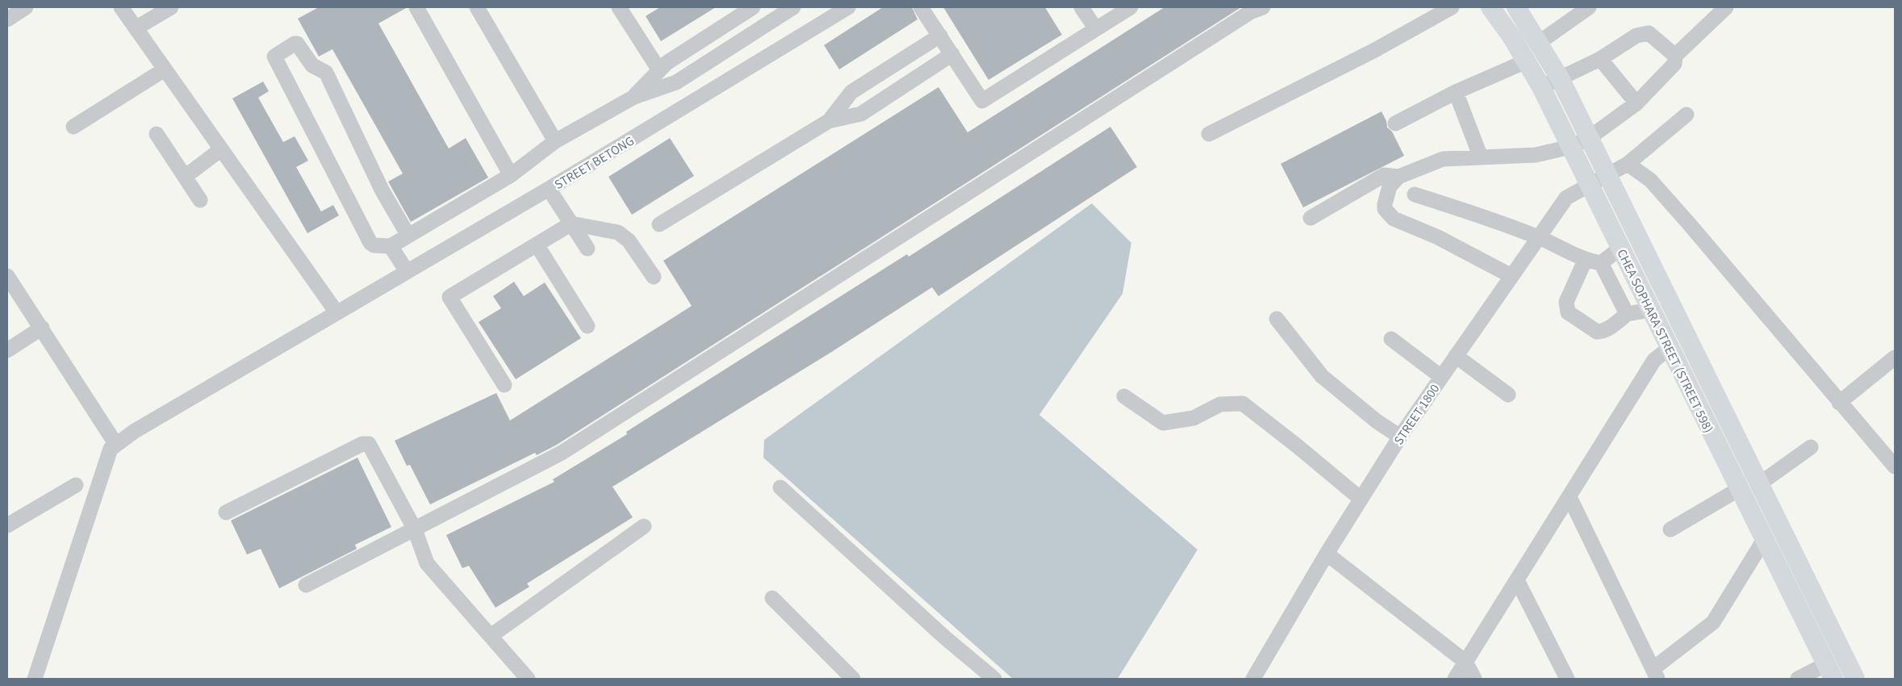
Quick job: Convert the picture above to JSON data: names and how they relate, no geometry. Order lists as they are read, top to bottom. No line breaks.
{"streets":{"main road":["CHEA SOPHARA STREET (STREET 598)"],"street":["STREET BETONG","STREET 1800"]},"crossings":[["CHEA SOPHARA STREET (STREET 598)","STREET 1800"]]}
